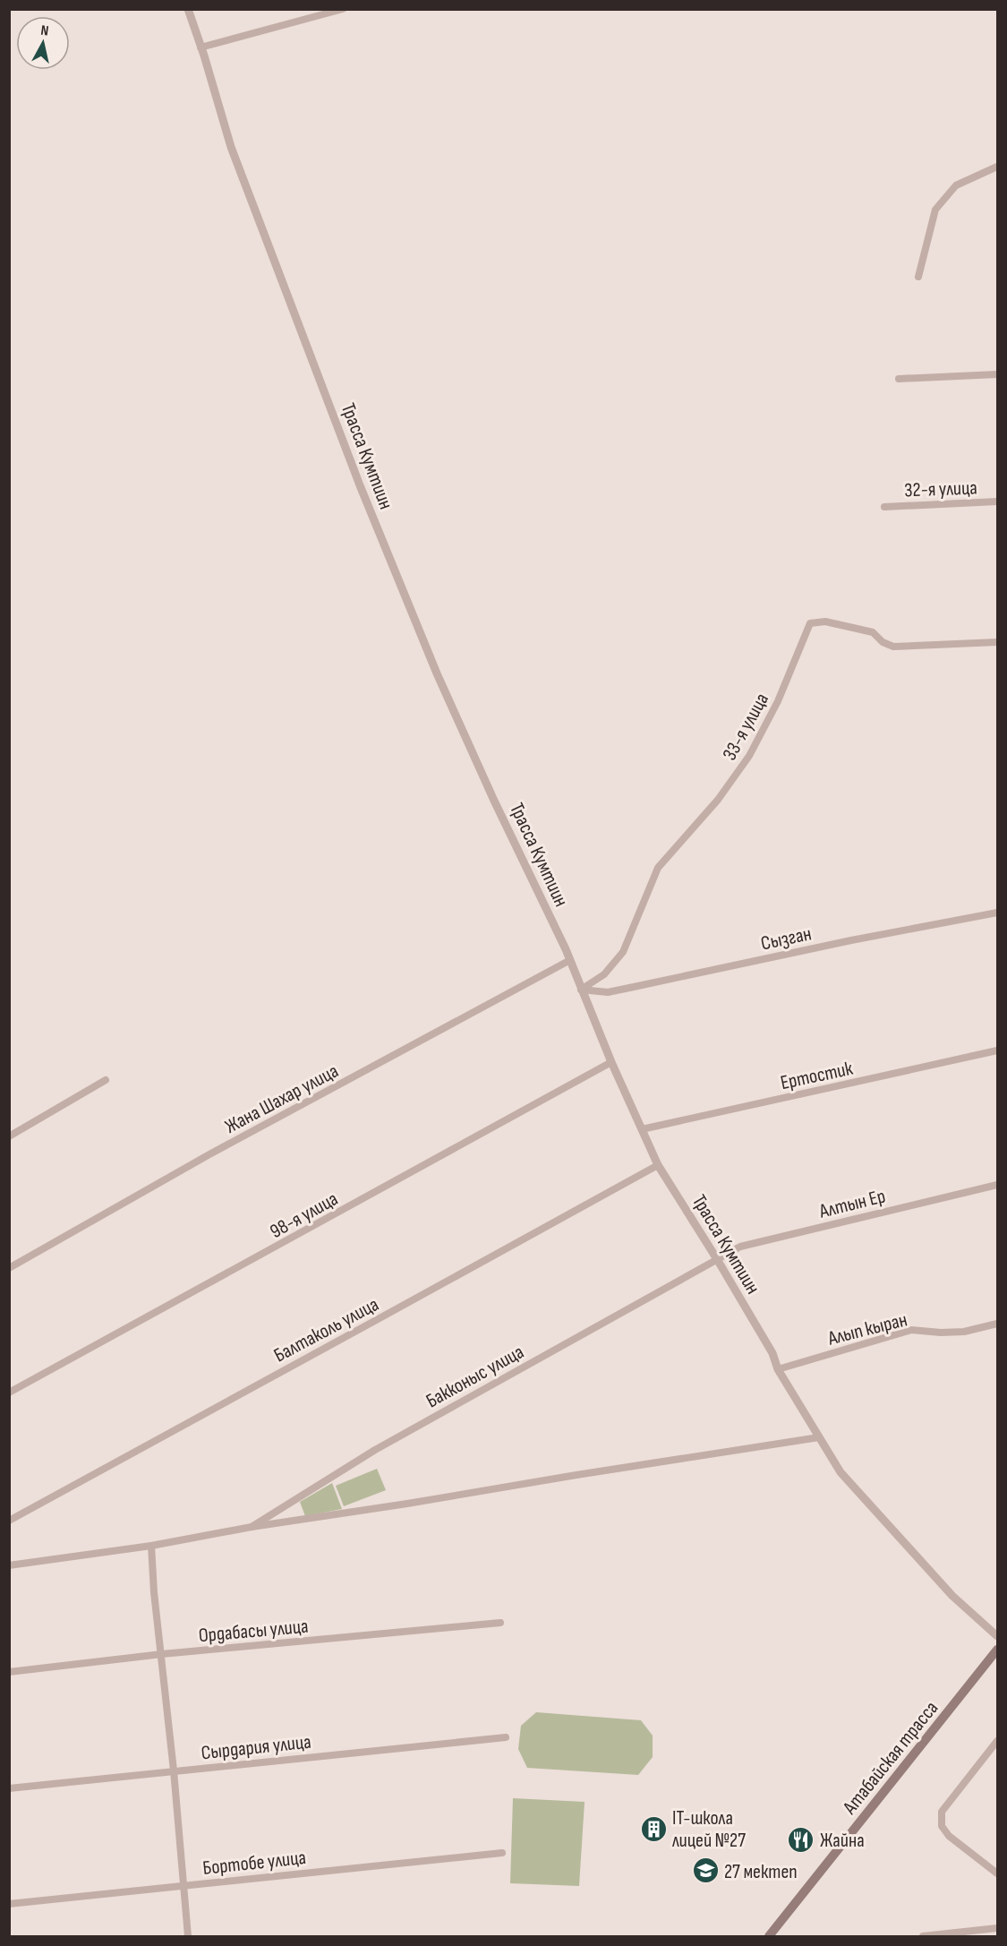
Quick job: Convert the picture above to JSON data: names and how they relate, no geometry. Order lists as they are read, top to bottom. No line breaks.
{"streets":{"main road":["Атабайская трасса"],"street":["Трасса Кумтиин","32-я улица","33-я улица","Сызган","Ертостик","Жана Шахар улица","Алтын Ер","98-я улица","Алып кыран","Балтаколь улица","Бакконыс улица","Ордабасы улица","Сырдария улица","Бортобе улица"]},"crossings":[["Трасса Кумтиин","33-я улица"],["Трасса Кумтиин","Сызган"],["Трасса Кумтиин","Ертостик"],["Трасса Кумтиин","Жана Шахар улица"],["Трасса Кумтиин","Алтын Ер"],["Трасса Кумтиин","98-я улица"],["Трасса Кумтиин","Алып кыран"],["Трасса Кумтиин","Балтаколь улица"],["Трасса Кумтиин","Бакконыс улица"],["33-я улица","Сызган"],["Алтын Ер","Бакконыс улица"]],"places":{"building":["IT-школа лицей №27"],"restaurant":["Жайна"],"school or university":["27 мектеп"]},"north":"top"}
